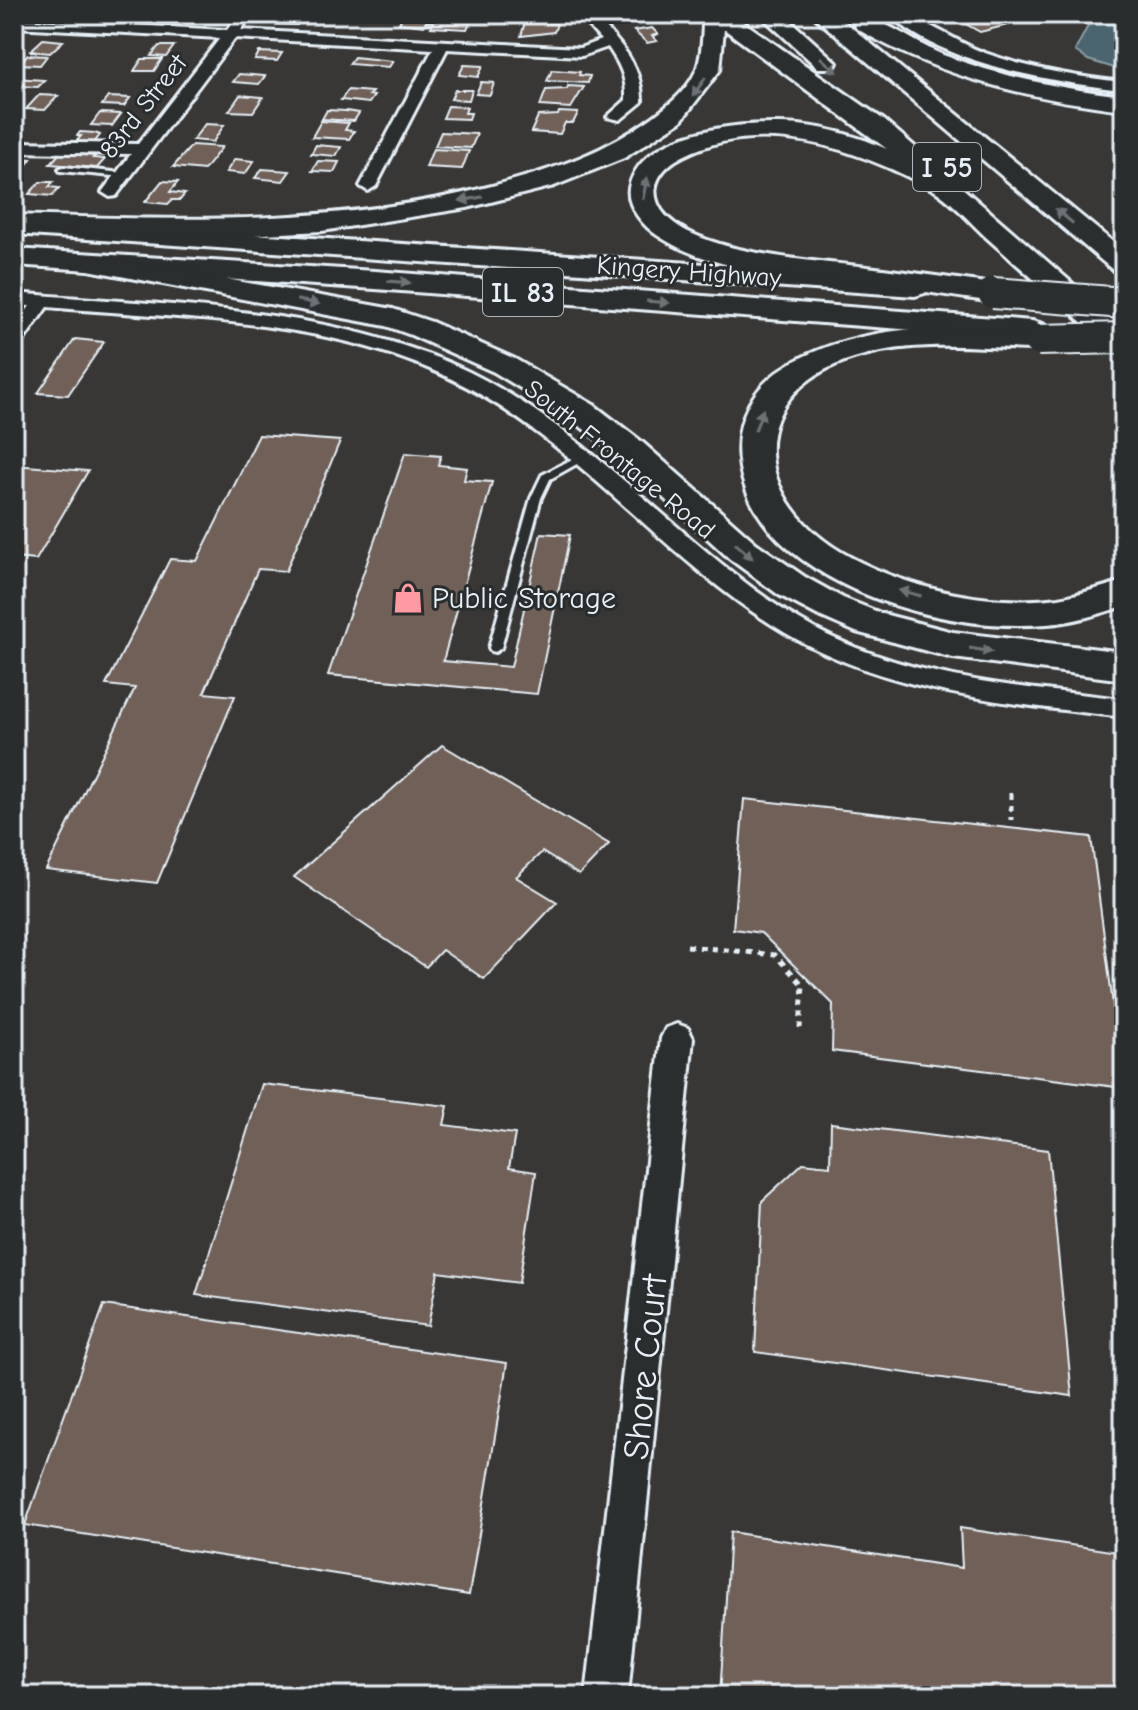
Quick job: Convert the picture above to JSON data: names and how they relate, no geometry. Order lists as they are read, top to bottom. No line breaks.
{"streets":{"main road":["I 55","Kingery Highway","IL 83"],"street":["83rd Street","South Frontage Road","Shore Court"]},"places":{"shop":["Public Storage"]}}
